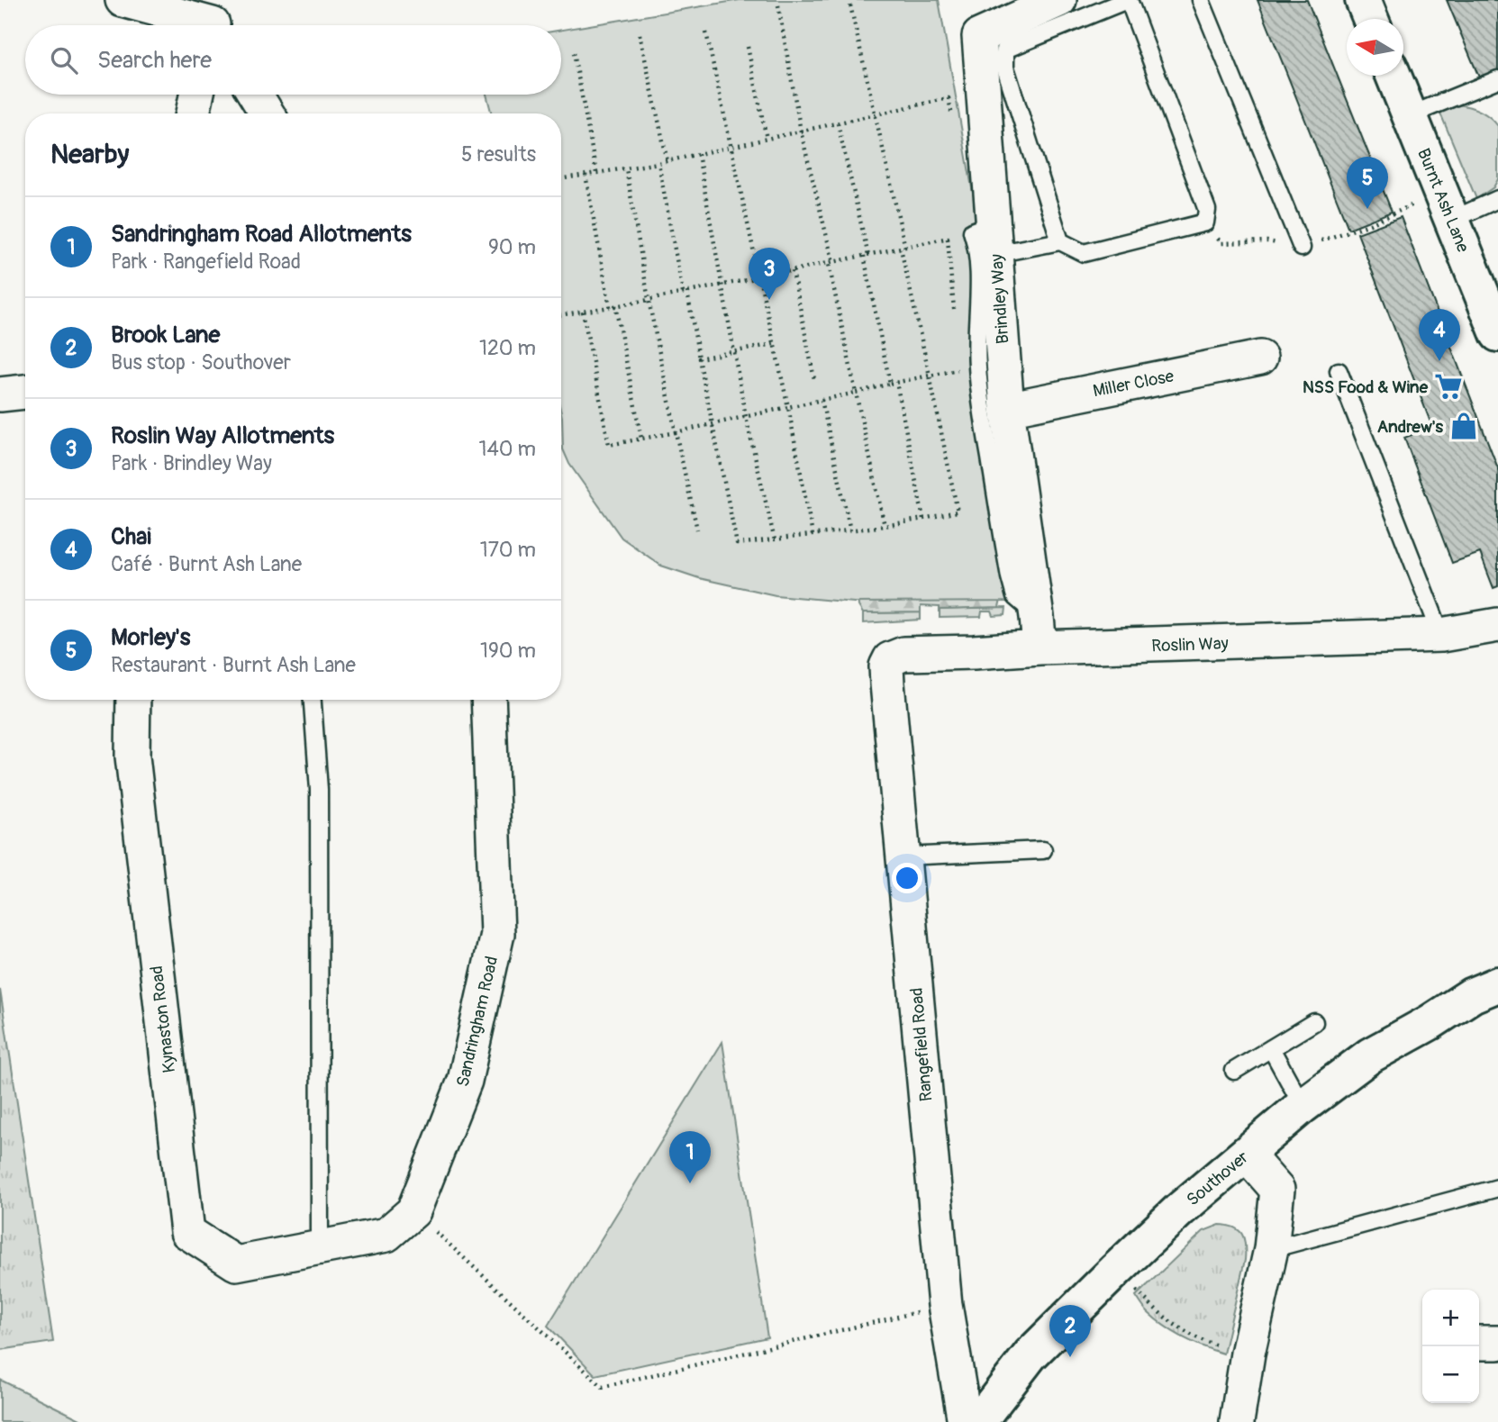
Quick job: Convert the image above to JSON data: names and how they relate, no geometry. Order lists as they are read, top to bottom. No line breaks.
{"streets":{"street":["Burnt Ash Lane","Brindley Way","Miller Close","Roslin Way","Kynaston Road","Sandringham Road","Rangefield Road","Southover"]},"crossings":[["Brindley Way","Miller Close"],["Brindley Way","Roslin Way"],["Roslin Way","Rangefield Road"],["Kynaston Road","Sandringham Road"]],"places":{"supermarket":["NSS Food & Wine"],"shop":["Andrew's"]},"north":"left","page":{"search":"Search here","heading":["Nearby","5 results"],"pins":["5","3","4","1","2"],"list":[{"mark":"1","name":"Sandringham Road Allotments","note":"Park · Rangefield Road","value":"90 m"},{"mark":"2","name":"Brook Lane","note":"Bus stop · Southover","value":"120 m"},{"mark":"3","name":"Roslin Way Allotments","note":"Park · Brindley Way","value":"140 m"},{"mark":"4","name":"Chai","note":"Café · Burnt Ash Lane","value":"170 m"},{"mark":"5","name":"Morley's","note":"Restaurant · Burnt Ash Lane","value":"190 m"}],"map_buttons":["+","−"]}}
